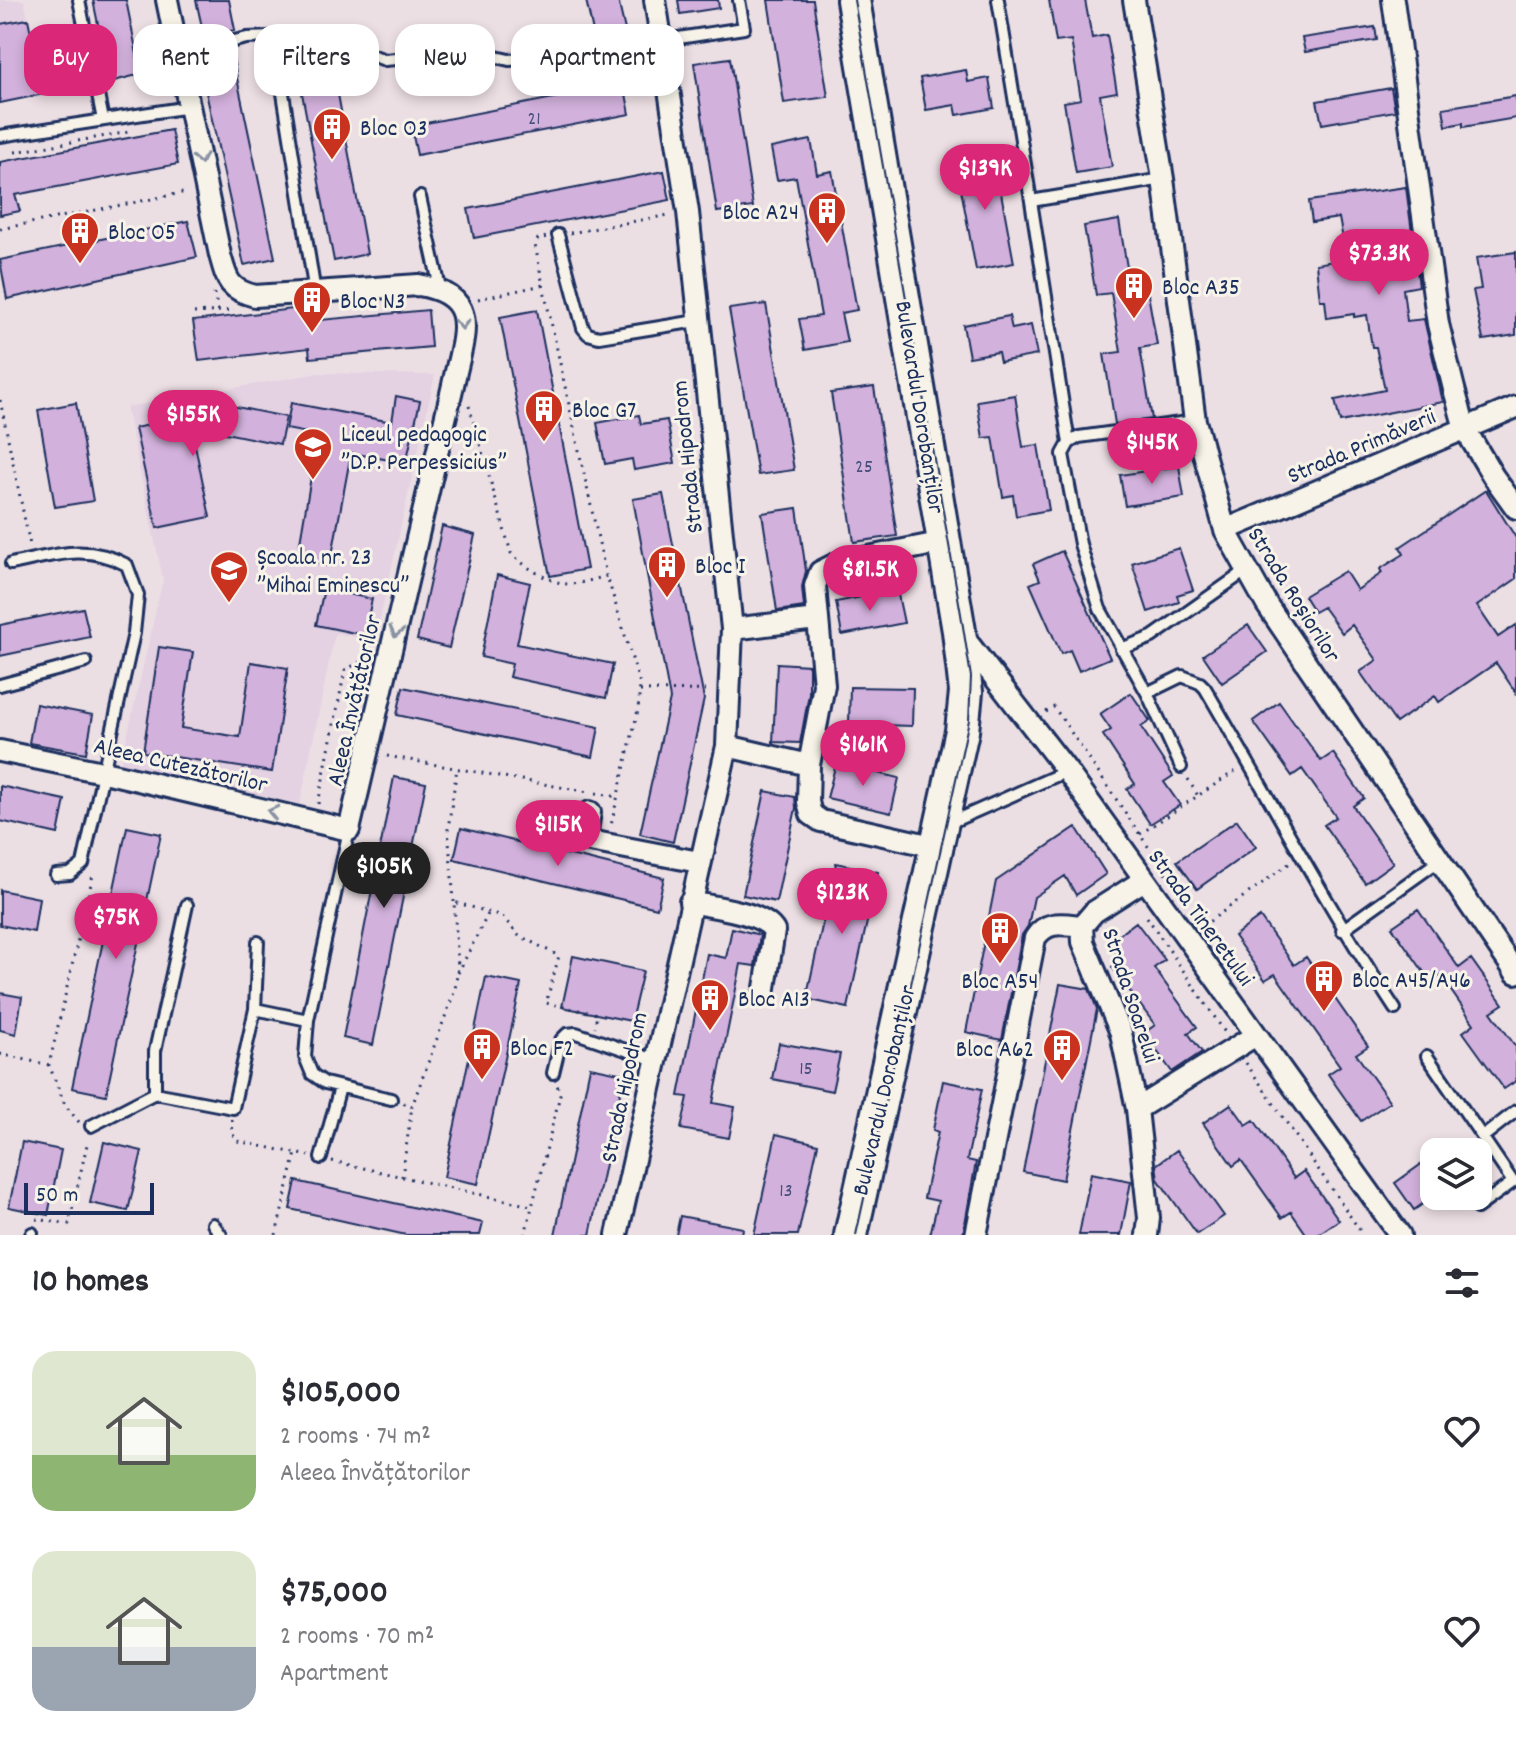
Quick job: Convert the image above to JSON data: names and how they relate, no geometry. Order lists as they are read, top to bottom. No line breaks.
{"streets":{"main road":["Bulevardul Dorobanților"],"street":["Strada Primăverii","Strada Hipodrom","Strada Roșiorilor","Aleea Învățătorilor","Aleea Cutezătorilor","Strada Tineretului","Strada Soarelui"]},"crossings":[["Bulevardul Dorobanților","Strada Tineretului"],["Strada Primăverii","Strada Roșiorilor"],["Aleea Învățătorilor","Aleea Cutezătorilor"],["Strada Tineretului","Strada Soarelui"]],"one_way":["Aleea Învățătorilor","Aleea Cutezătorilor"],"places":{"building":["Bloc O3","Bloc A24","Bloc O5","Bloc A35","Bloc N3","Bloc G7","Bloc I","Bloc A54","Bloc A45/A46","Bloc A13","Bloc F2","Bloc A62"],"school or university":["Liceul pedagogic ”D.P. Perpessicius”","Școala nr. 23 ”Mihai Eminescu”"]},"house_numbers":["21","25","15","13"],"scale_bar":"50 m","page":{"chip":["Buy","Rent","Filters","New","Apartment"],"price":["$139K","$73.3K","$155K","$145K","$81.5K","$161K","$115K","$105K","$123K","$75K"],"scale":"50 m","heading":"10 homes","list":[{"name":"$105,000","note":"2 rooms · 74 m² · Aleea Învățătorilor"},{"name":"$75,000","note":"2 rooms · 70 m² · Apartment"}]}}
